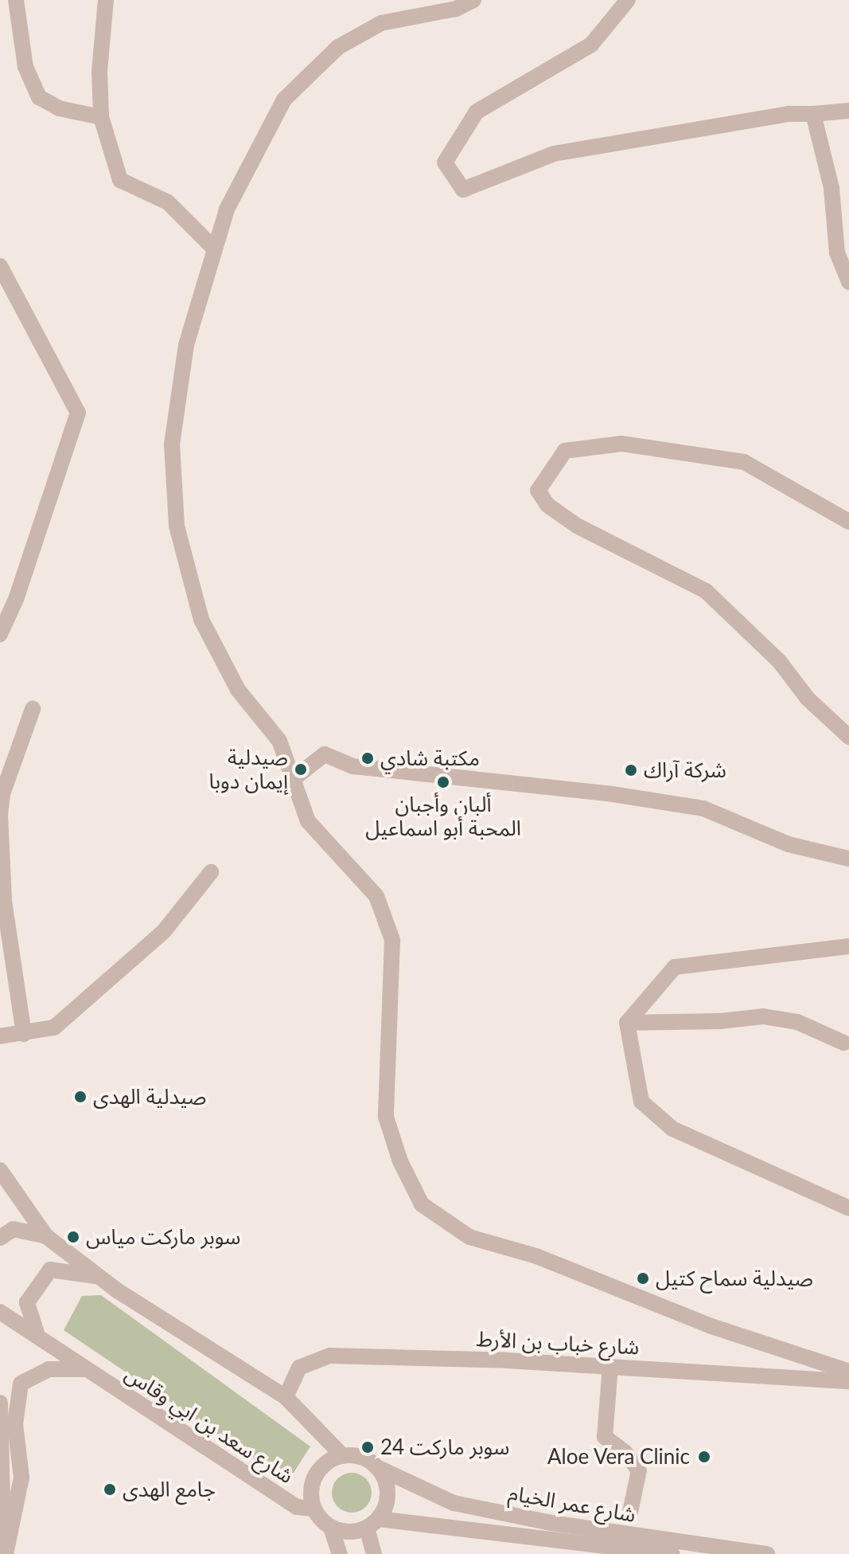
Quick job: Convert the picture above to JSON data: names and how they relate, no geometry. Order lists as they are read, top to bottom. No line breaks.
{"streets":{"street":["شارع خباب بن الأرط","شارع سعد بن ابي وقاس","شارع عمر الخيام"]},"crossings":[["شارع سعد بن ابي وقاس","شارع عمر الخيام"]],"places":["مكتبة شادي","صيدلية إيمان دوبا","شركة آراك","ألبان وأجبان المحبة أبو اسماعيل","صيدلية الهدى","سوبر ماركت مياس","صيدلية سماح كتيل","سوبر ماركت 24","Aloe Vera Clinic","جامع الهدى"]}
